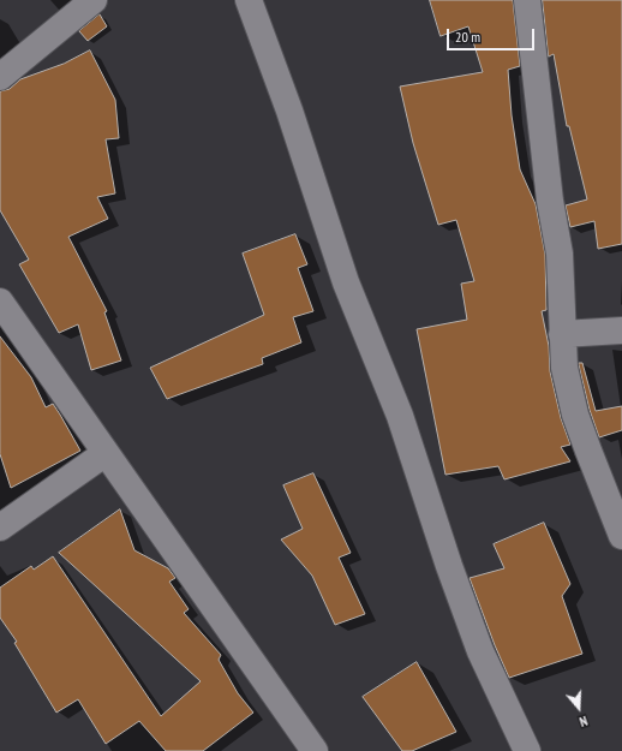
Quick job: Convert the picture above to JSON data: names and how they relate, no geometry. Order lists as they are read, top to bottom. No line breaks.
{"scale_bar":"20 m","north":"bottom"}
